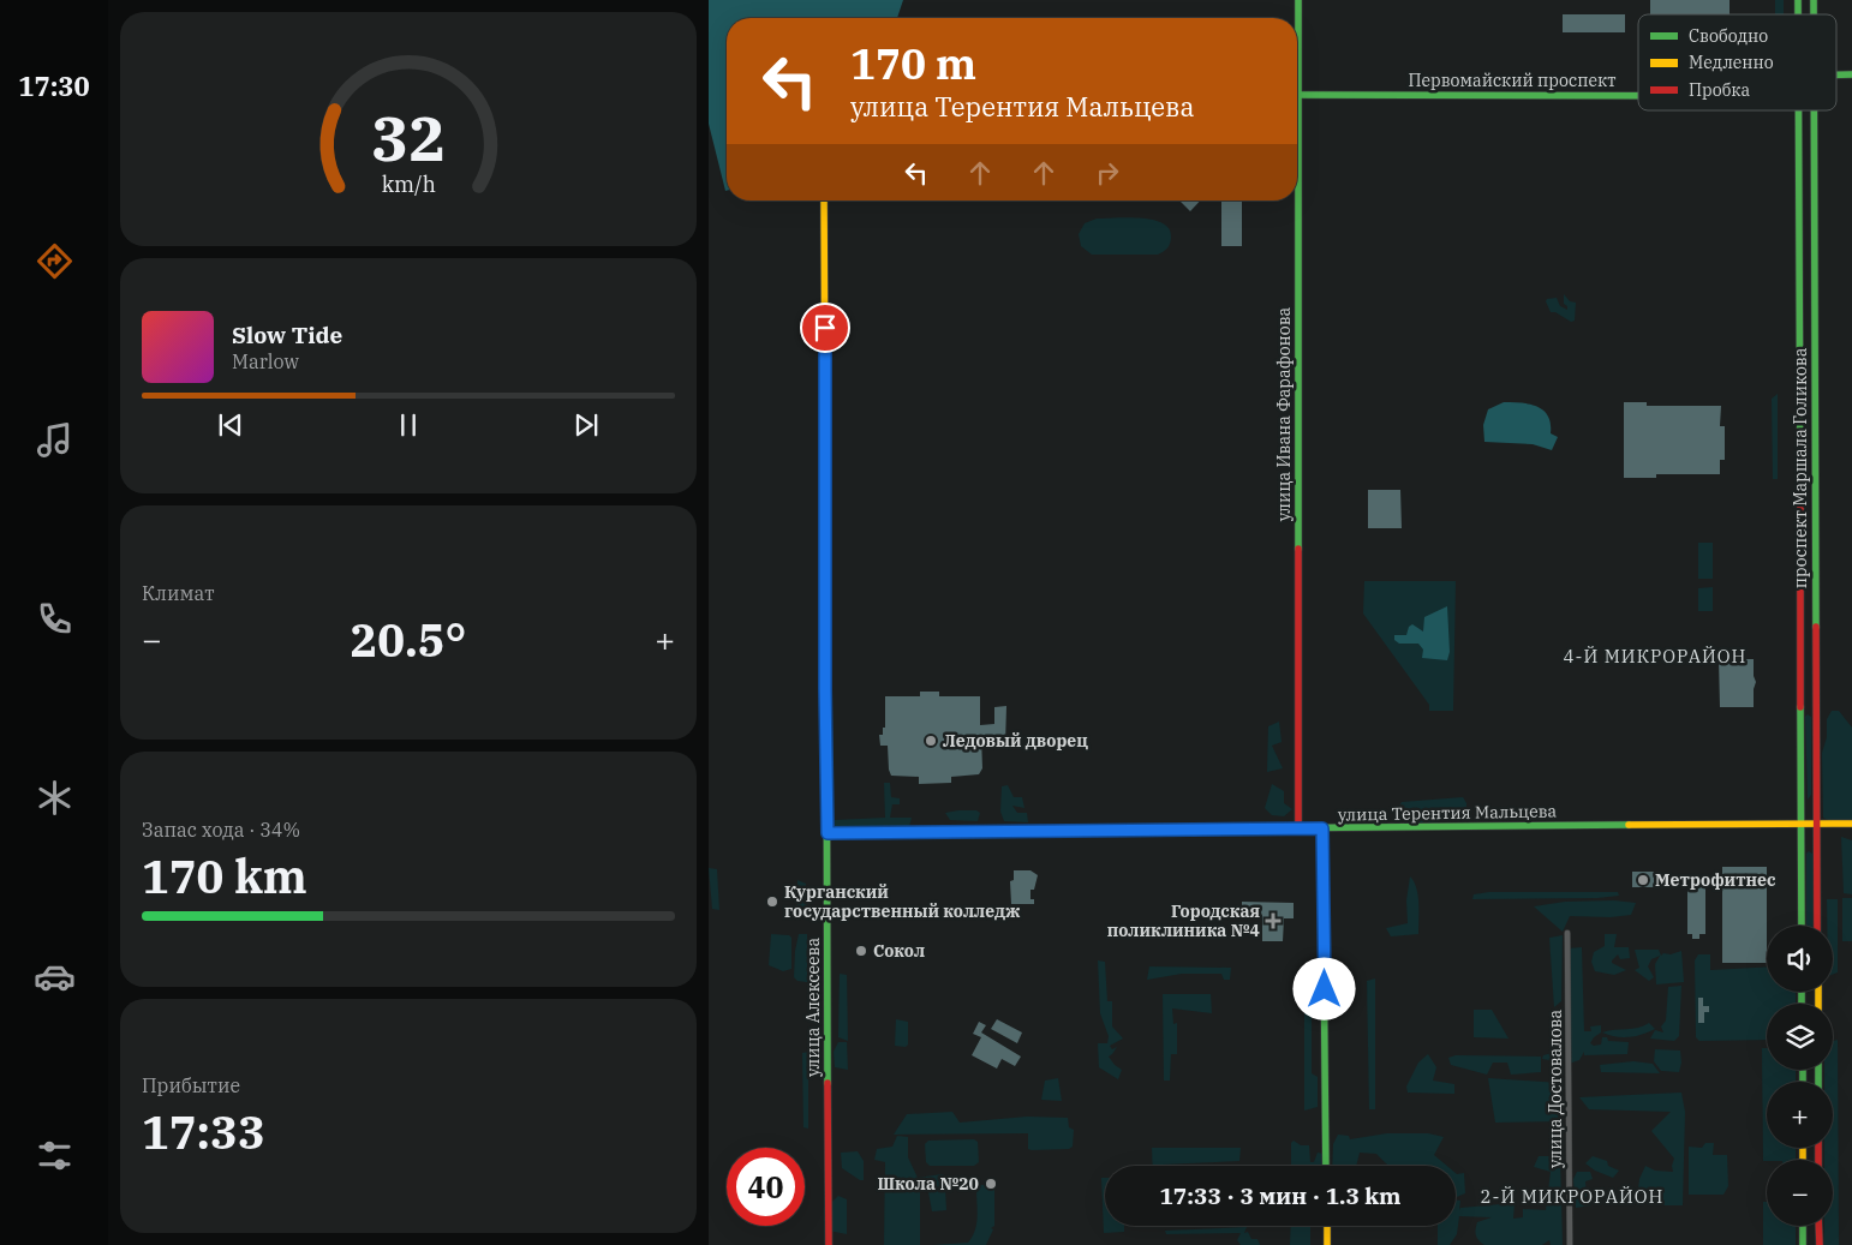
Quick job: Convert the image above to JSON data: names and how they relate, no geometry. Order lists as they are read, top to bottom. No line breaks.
{"streets":{"street":["Первомайский проспект","улица Ивана Фарафонова","проспект Маршала Голикова","улица Терентия Мальцева","улица Алексеева","улица Достовалова"]},"crossings":[["Первомайский проспект","улица Ивана Фарафонова"],["улица Ивана Фарафонова","улица Терентия Мальцева"],["проспект Маршала Голикова","улица Терентия Мальцева"],["улица Терентия Мальцева","улица Алексеева"]],"districts":["4-Й МИКРОРАЙОН","2-Й МИКРОРАЙОН"],"places":{"other":["Ледовый дворец","Метрофитнес","Курганский государственный колледж","Сокол","Школа №20"],"health":["Городская поликлиника №4"]},"legend":["Свободно","Медленно","Пробка"],"page":{"tabs":"17:30","turn":["170 m","улица Терентия Мальцева"],"song":["Slow Tide","Marlow"],"tile":["Климат",["Запас хода · 34%","170 km"],["Прибытие","17:33"]],"heat":["−","20.5°","+"],"map_buttons":["+","−"],"limit":"40","trip":"17:33 · 3 мин · 1.3 km","gauge":["32","km/h"]}}
